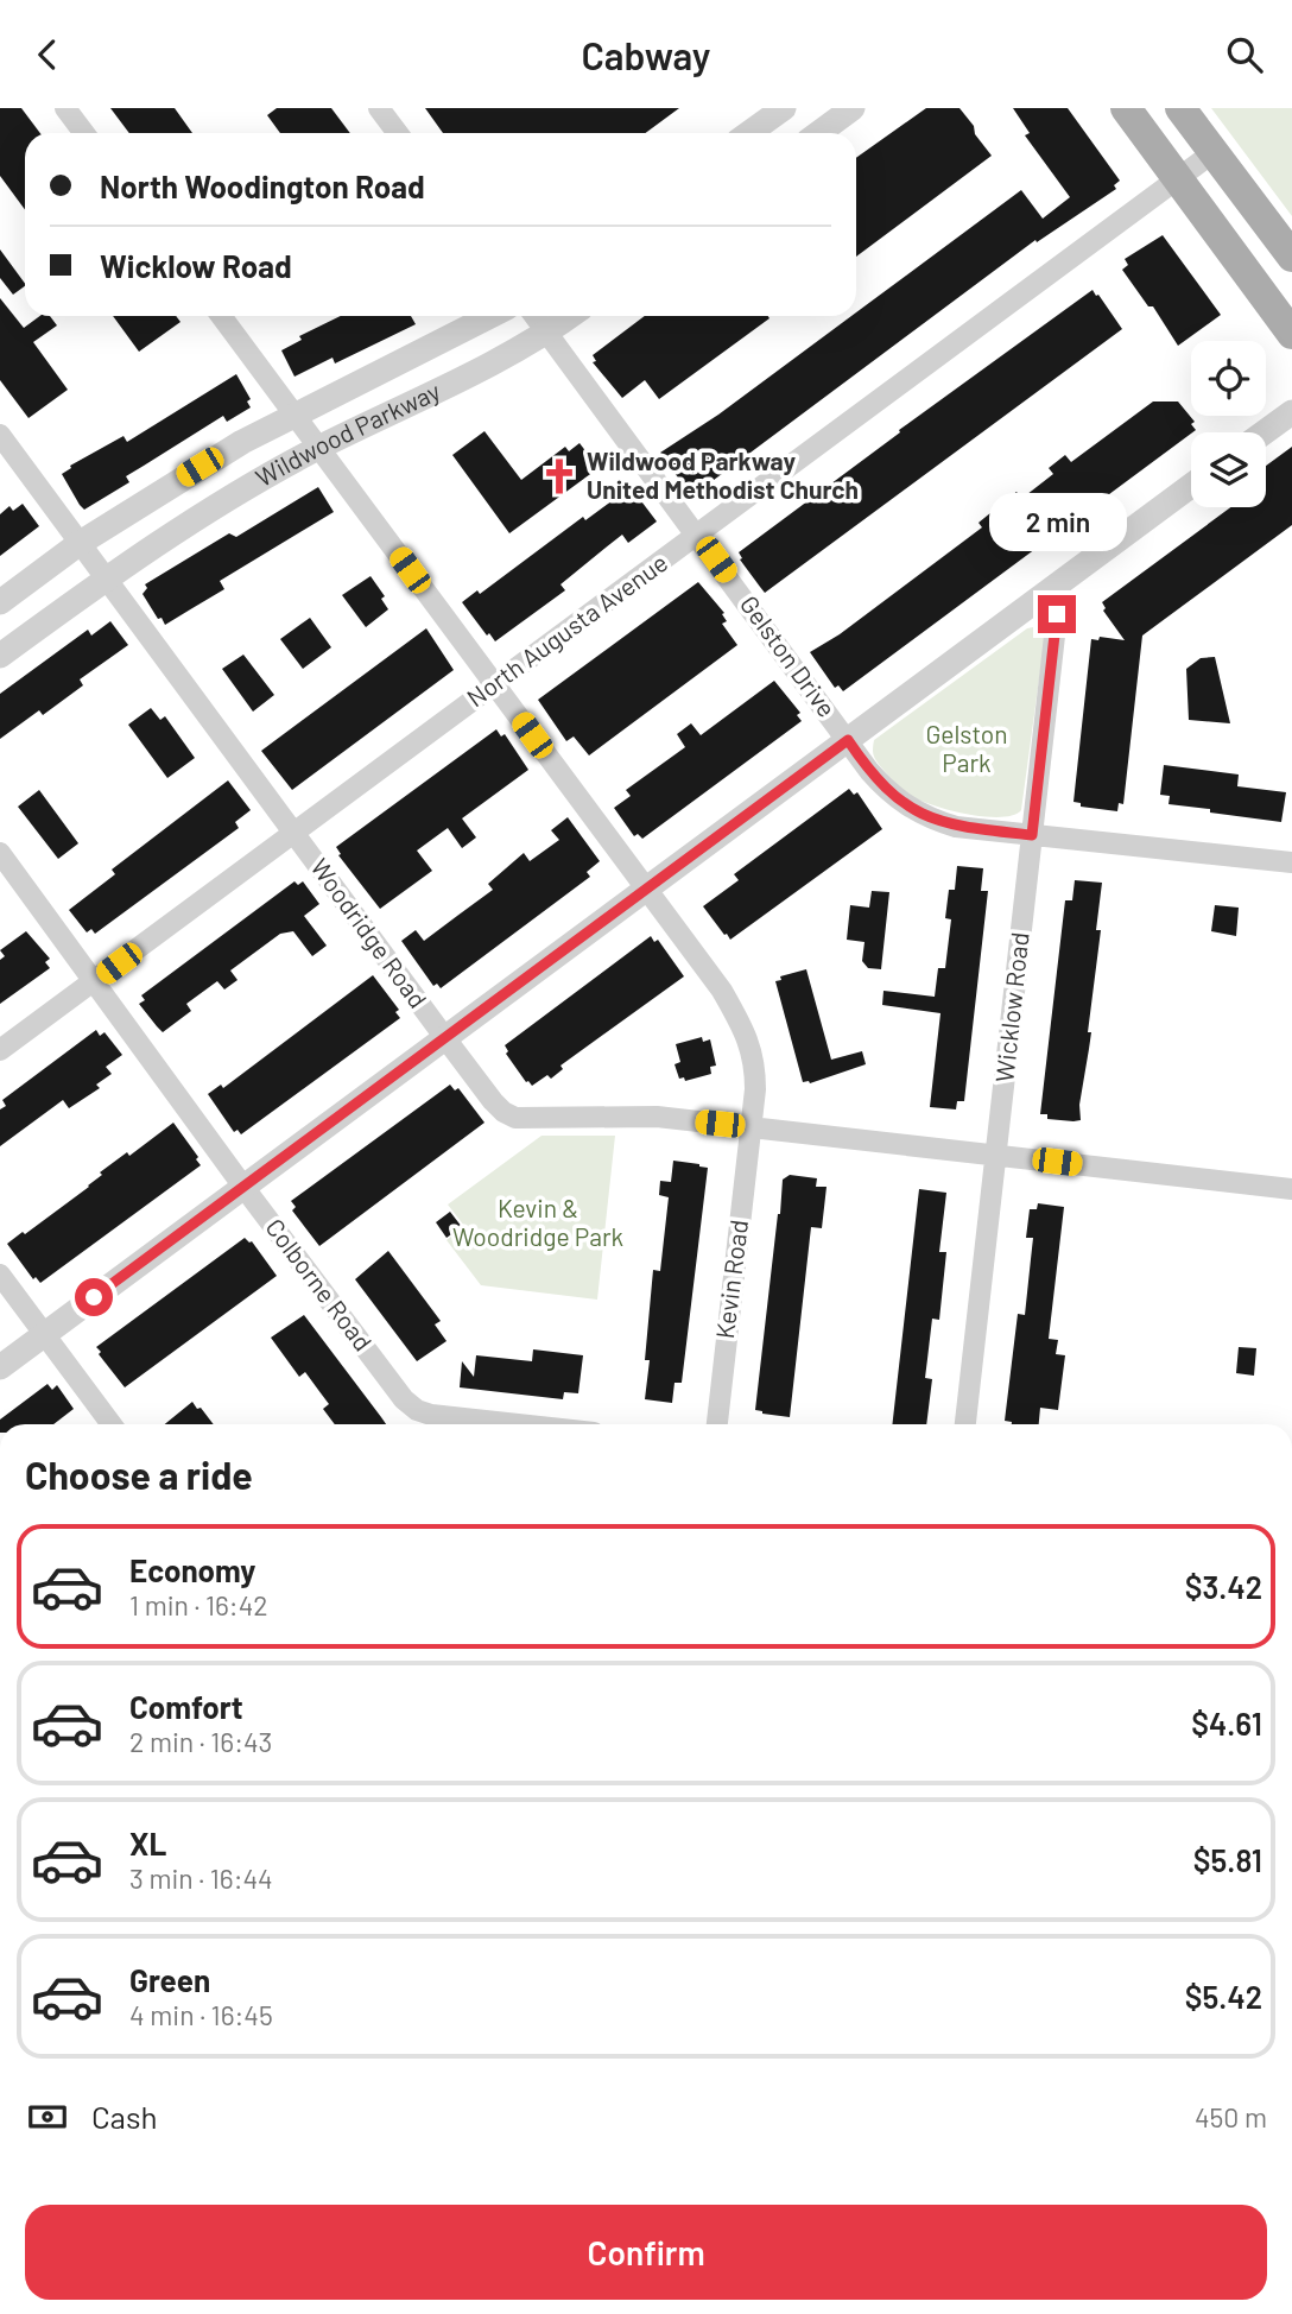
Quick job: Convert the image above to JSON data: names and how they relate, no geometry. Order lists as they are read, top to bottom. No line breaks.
{"streets":{"street":["Wildwood Parkway","North Augusta Avenue","Gelston Drive","Woodridge Road","Wicklow Road","Kevin Road","Colborne Road"]},"crossings":[["Wildwood Parkway","Gelston Drive"],["Wildwood Parkway","Woodridge Road"],["Wildwood Parkway","Kevin Road"],["North Augusta Avenue","Gelston Drive"],["North Augusta Avenue","Woodridge Road"],["North Augusta Avenue","Kevin Road"],["North Augusta Avenue","Colborne Road"],["Gelston Drive","Wicklow Road"],["Woodridge Road","Wicklow Road"],["Woodridge Road","Kevin Road"]],"parks":["Gelston Park","Kevin & Woodridge Park"],"places":{"church":["Wildwood Parkway United Methodist Church"]},"page":{"header":"Cabway","banner":["North Woodington Road","Wicklow Road"],"bubble":"2 min","heading":"Choose a ride","list":[{"name":"Economy","note":"1 min · 16:42","value":"$3.42"},{"name":"Comfort","note":"2 min · 16:43","value":"$4.61"},{"name":"XL","note":"3 min · 16:44","value":"$5.81"},{"name":"Green","note":"4 min · 16:45","value":"$5.42"}],"pay":["Cash","450 m"],"buttons":"Confirm"}}
